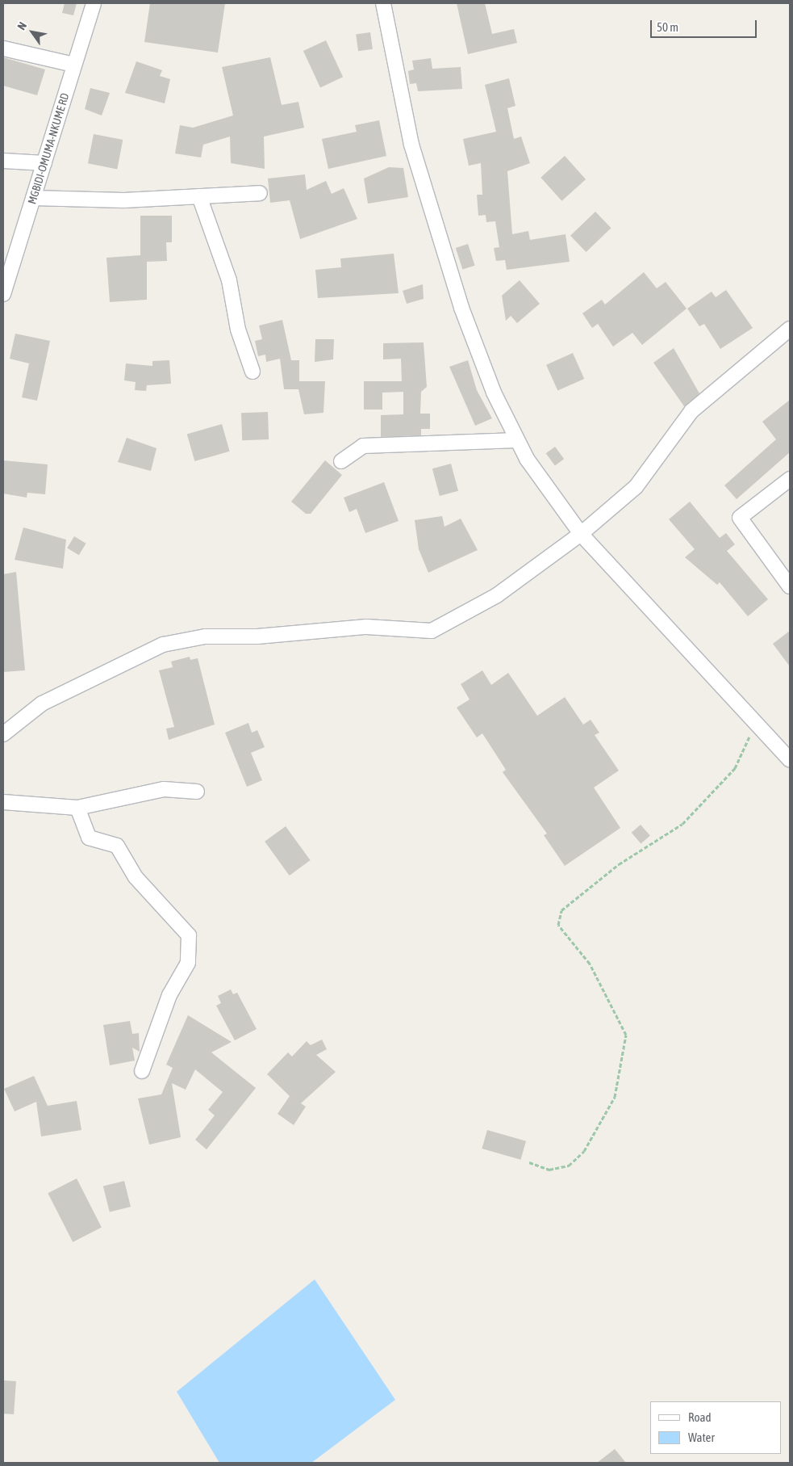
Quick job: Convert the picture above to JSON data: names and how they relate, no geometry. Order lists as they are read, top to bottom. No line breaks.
{"streets":{"street":["MGBIDI-OMUMA-NKUME RD"]},"legend":["Road","Water"],"scale_bar":"50 m","north":"top left"}
